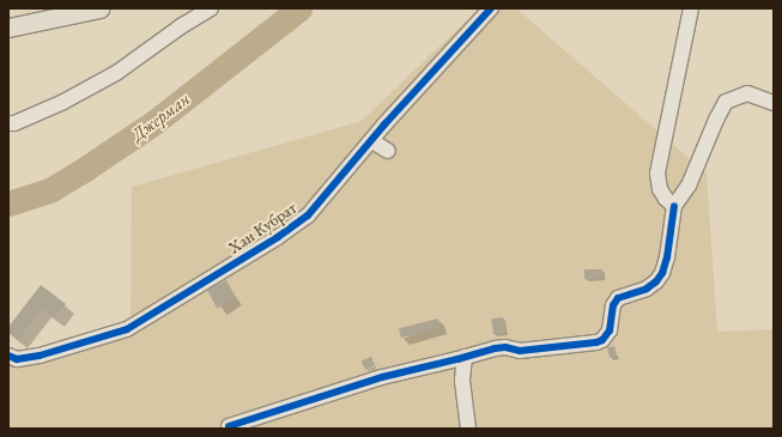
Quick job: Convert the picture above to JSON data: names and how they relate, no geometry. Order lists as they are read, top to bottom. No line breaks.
{"streets":{"street":["Хан Кубрат"]},"water":["Джерман"]}
